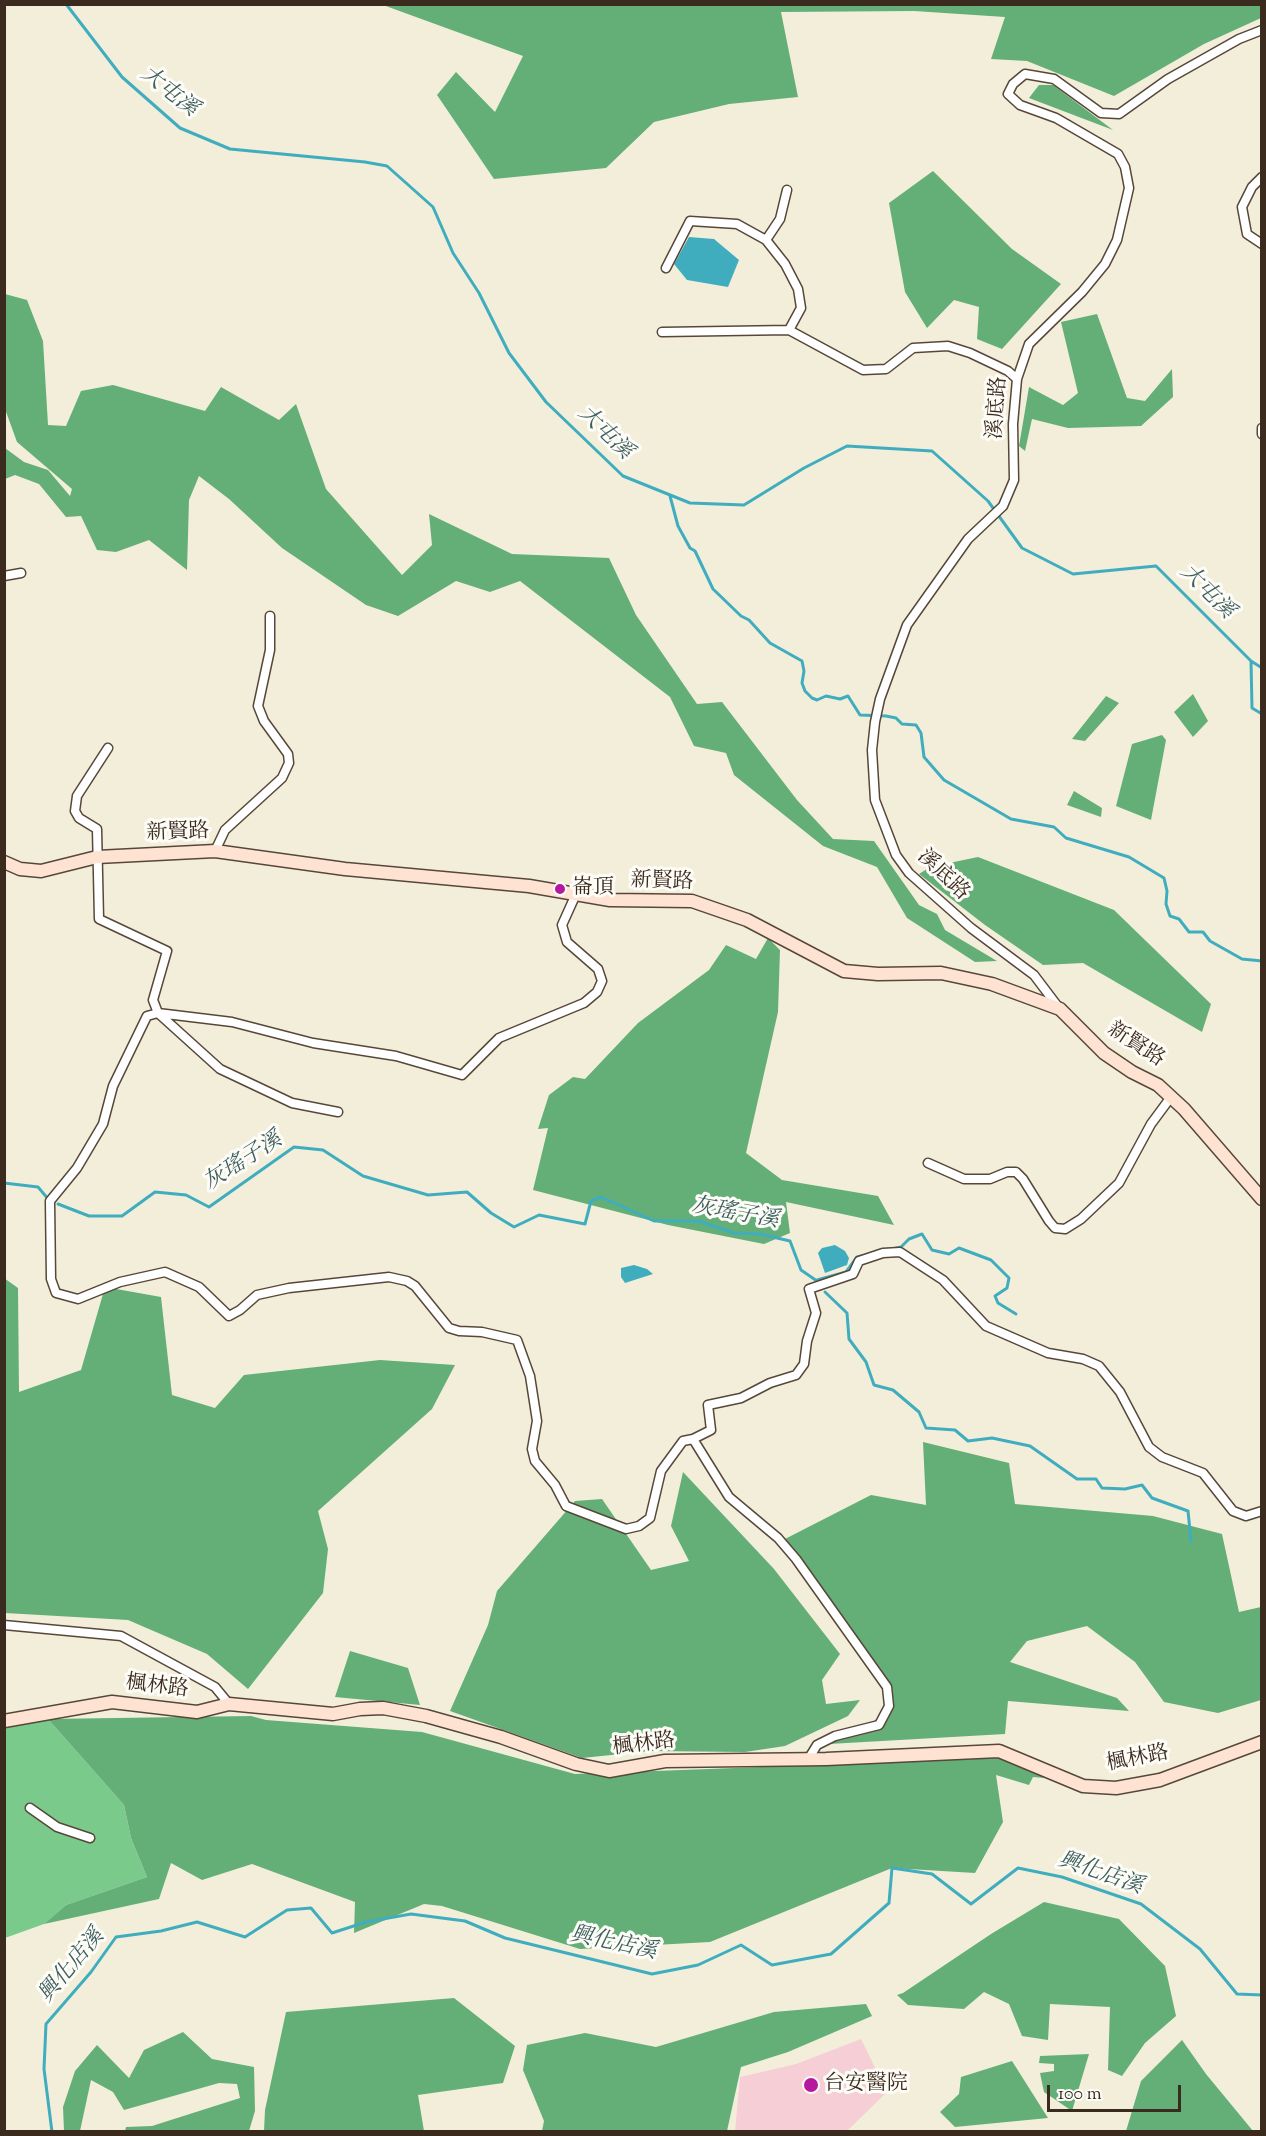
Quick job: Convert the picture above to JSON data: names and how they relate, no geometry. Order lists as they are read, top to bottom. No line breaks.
{"streets":{"street":["溪底路","新賢路","楓林路"]},"crossings":[["溪底路","新賢路"]],"water":["大屯溪","灰瑤子溪","興化店溪"],"places":["崙頂","台安醫院"],"scale_bar":"100 m"}
